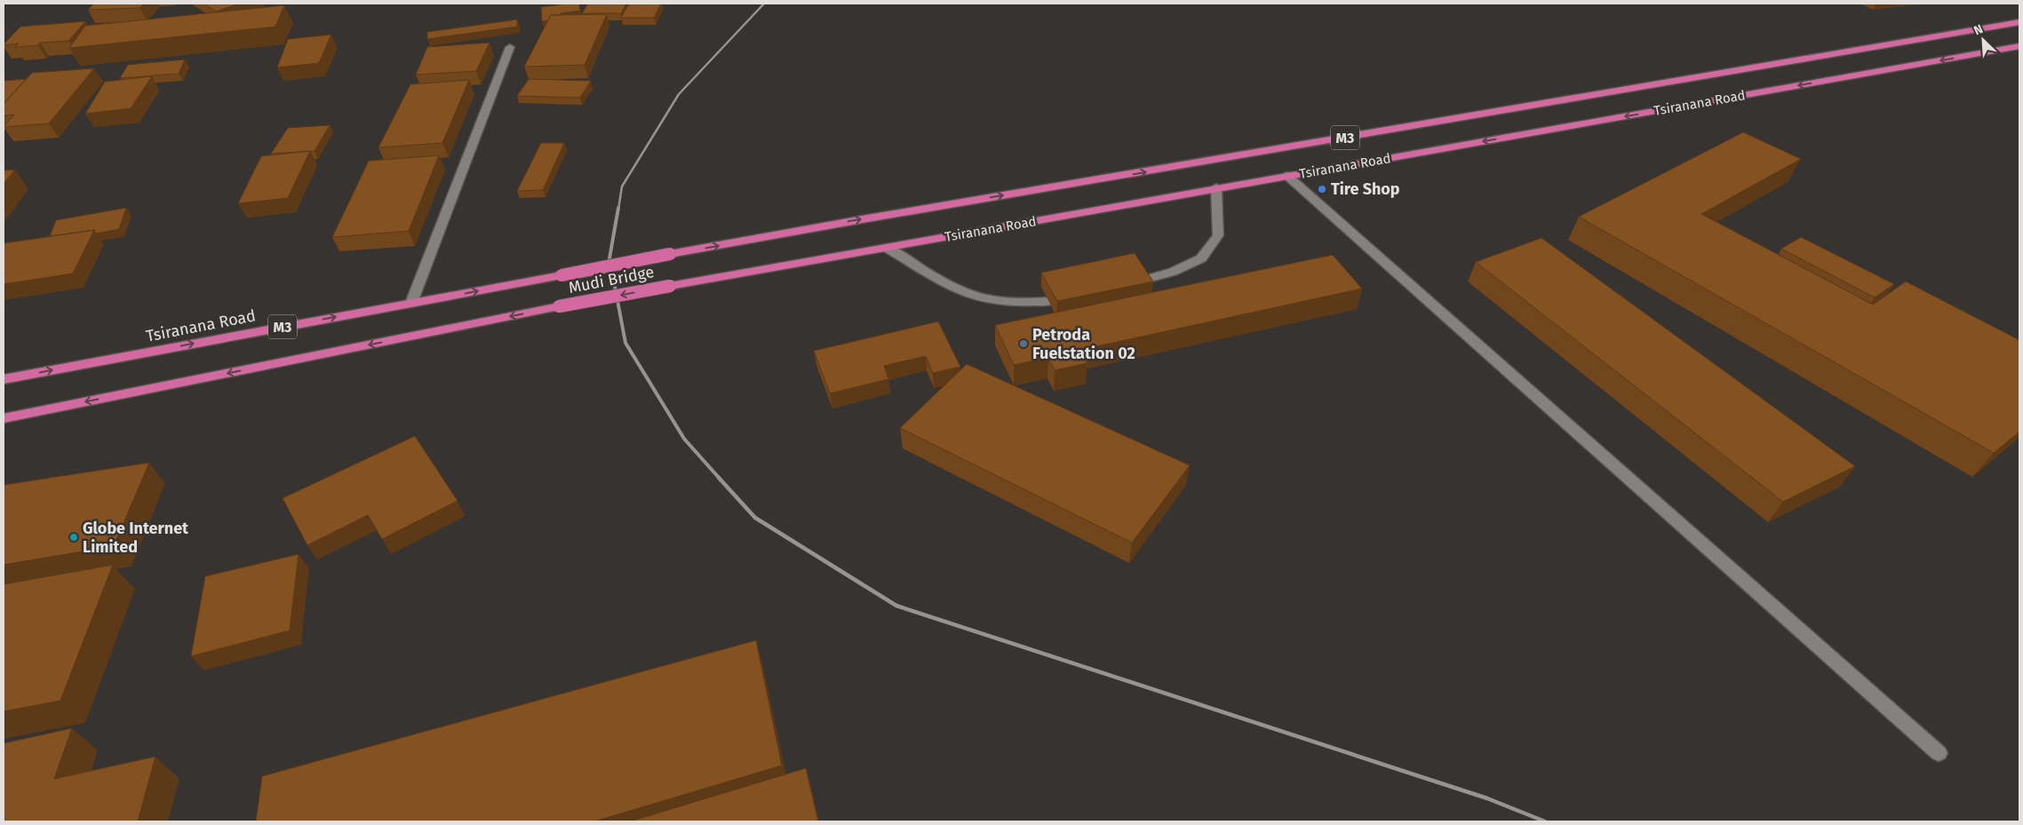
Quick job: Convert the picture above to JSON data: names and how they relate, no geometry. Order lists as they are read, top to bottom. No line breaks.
{"streets":{"highway":["Tsiranana Road","M3","Mudi Bridge"]},"crossings":[["Tsiranana Road","Mudi Bridge"]],"one_way":["Mudi Bridge"],"places":["Tire Shop","Petroda Fuelstation 02","Globe Internet Limited"],"north":"top left"}
